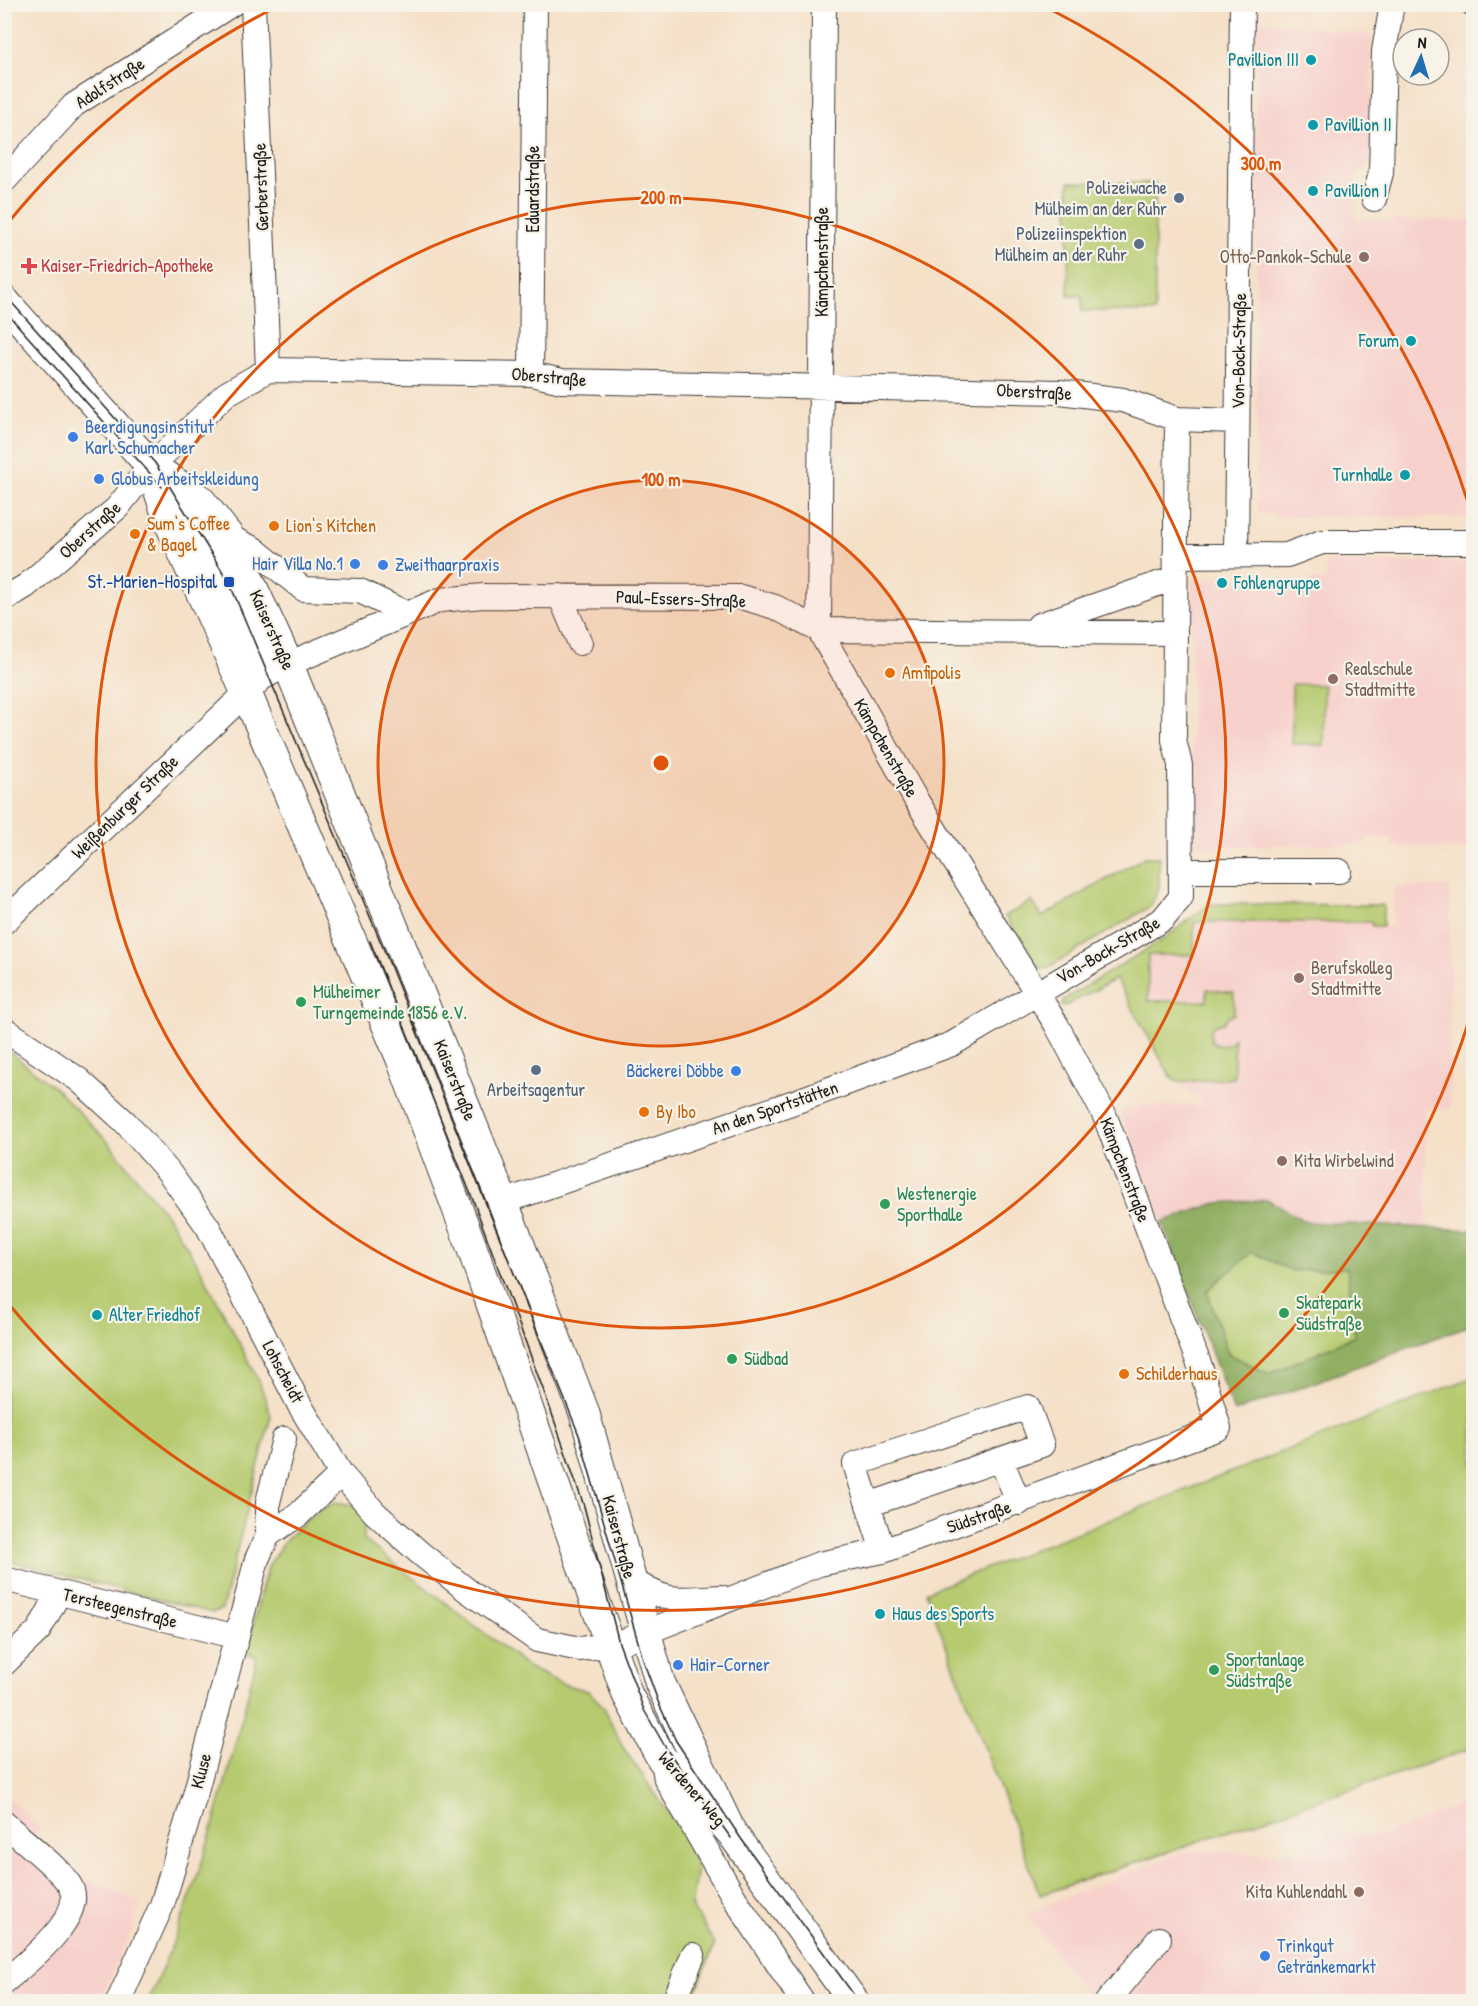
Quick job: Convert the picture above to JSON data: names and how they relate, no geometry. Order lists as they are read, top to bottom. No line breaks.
{"streets":{"main road":["Kaiserstraße","Werdener Weg"],"street":["Adolfstraße","Gerberstraße","Eduardstraße","Kämpchenstraße","Von-Bock-Straße","Oberstraße","Paul-Essers-Straße","Weißenburger Straße","An den Sportstätten","Lohscheidt","Südstraße","Tersteegenstraße","Kluse"]},"crossings":[["Gerberstraße","Oberstraße"],["Eduardstraße","Oberstraße"],["Kämpchenstraße","Von-Bock-Straße"],["Kämpchenstraße","Oberstraße"],["Kämpchenstraße","Paul-Essers-Straße"],["Kämpchenstraße","An den Sportstätten"],["Kämpchenstraße","Südstraße"],["Von-Bock-Straße","Oberstraße"],["Von-Bock-Straße","Paul-Essers-Straße"],["Von-Bock-Straße","An den Sportstätten"],["Oberstraße","Kaiserstraße"],["Paul-Essers-Straße","Kaiserstraße"],["Paul-Essers-Straße","Weißenburger Straße"],["Kaiserstraße","Weißenburger Straße"],["Kaiserstraße","An den Sportstätten"],["Kaiserstraße","Lohscheidt"],["Kaiserstraße","Südstraße"],["Kaiserstraße","Werdener Weg"],["Lohscheidt","Südstraße"],["Lohscheidt","Werdener Weg"],["Südstraße","Werdener Weg"],["Tersteegenstraße","Kluse"]],"places":{"other":["Pavillion III","Pavillion II","Pavillion I","Polizeiwache Mülheim an der Ruhr","Polizeiinspektion Mülheim an der Ruhr","Otto-Pankok-Schule","Forum","Beerdigungsinstitut Karl Schumacher","Turnhalle","Globus Arbeitskleidung","Lion‘s Kitchen","Sum‘s Coffee & Bagel","Hair Villa No.1","Zweithaarpraxis","Fohlengruppe","Amfipolis","Realschule Stadtmitte","Berufskolleg Stadtmitte","Mülheimer Turngemeinde 1856 e.V.","Arbeitsagentur","Bäckerei Döbbe","By Ibo","Kita Wirbelwind","Westenergie Sporthalle","Skatepark Südstraße","Alter Friedhof","Südbad","Schilderhaus","Haus des Sports","Hair-Corner","Sportanlage Südstraße","Kita Kuhlendahl","Trinkgut Getränkemarkt"],"health":["Kaiser-Friedrich-Apotheke"],"transit":["St.-Marien-Hospital"]},"north":"top","rings":["300 m","200 m","100 m"]}
